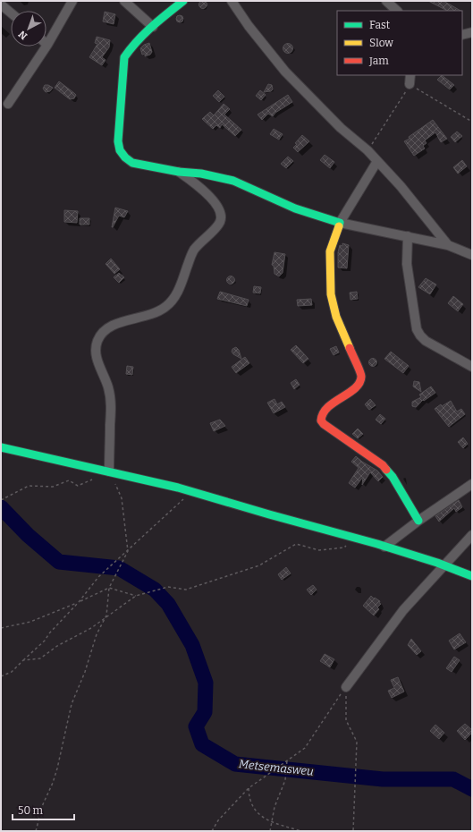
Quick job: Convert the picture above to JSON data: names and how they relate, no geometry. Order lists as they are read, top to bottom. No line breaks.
{"water":["Metsemasweu"],"legend":["Fast","Slow","Jam"],"scale_bar":"50 m","north":"bottom left"}
